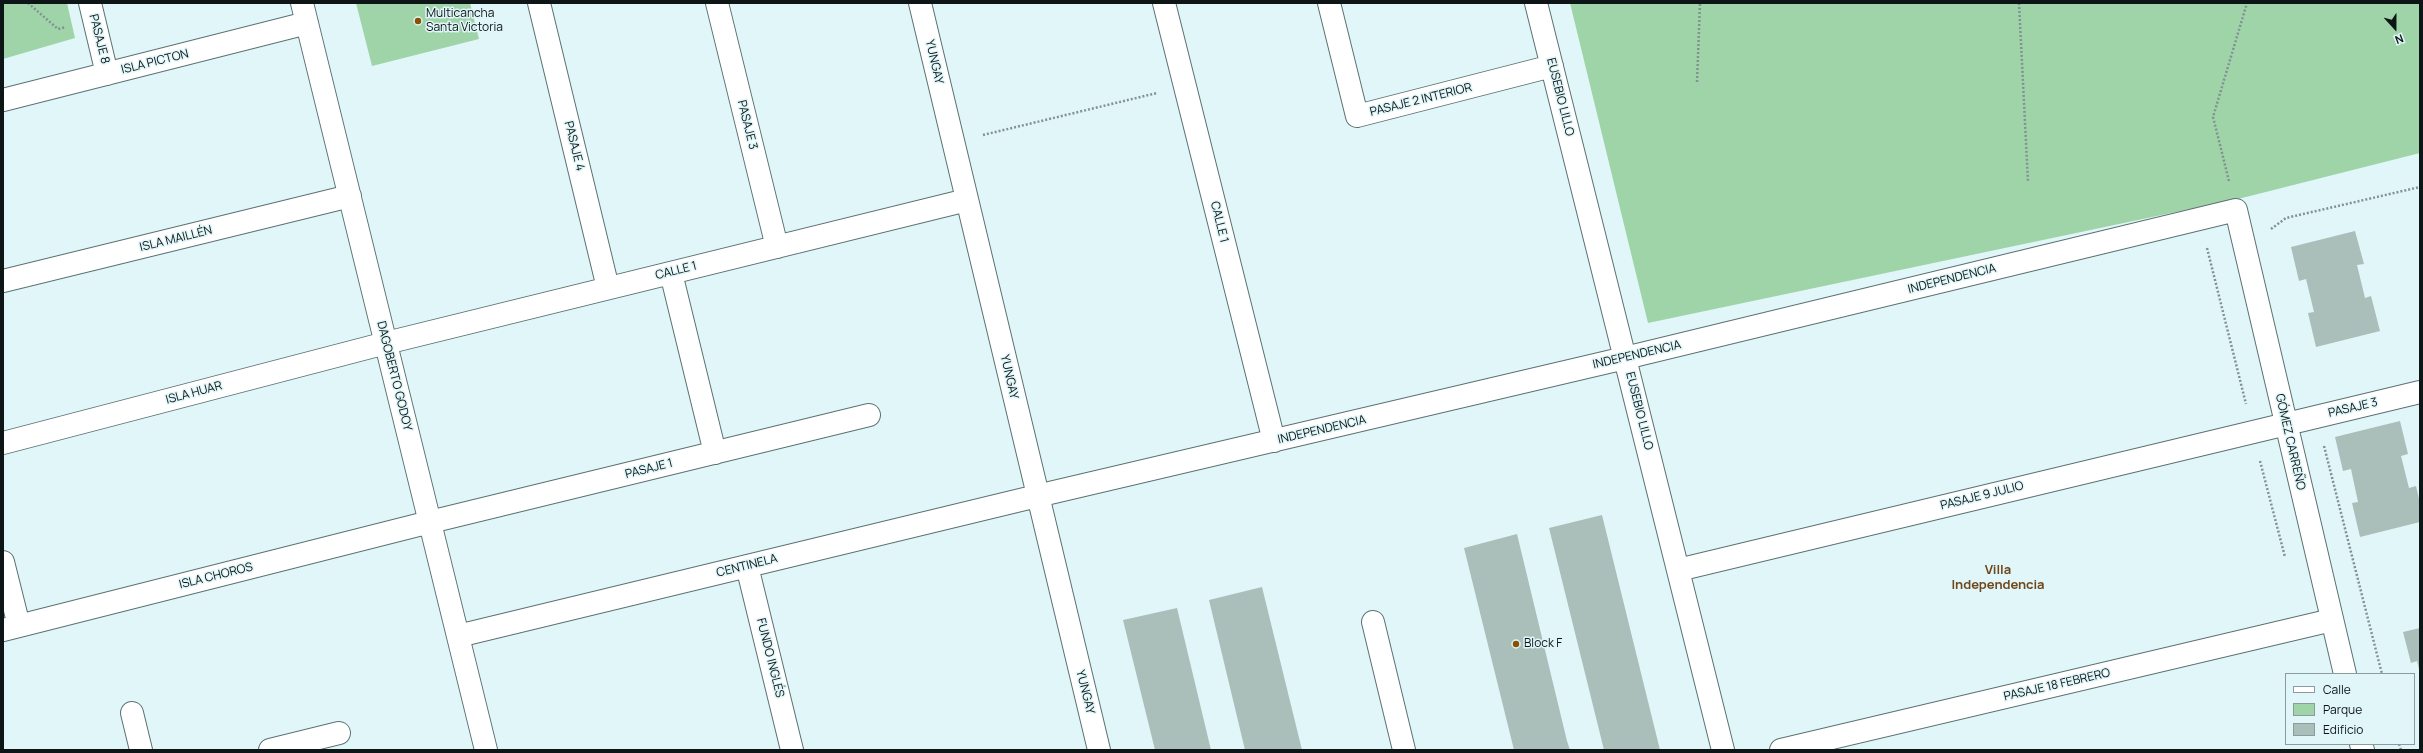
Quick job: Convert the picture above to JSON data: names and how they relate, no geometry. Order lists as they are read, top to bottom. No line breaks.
{"streets":{"street":["PASAJE 8","ISLA PICTON","YUNGAY","EUSEBIO LILLO","PASAJE 2 INTERIOR","PASAJE 3","PASAJE 4","CALLE 1","ISLA MAILLÉN","INDEPENDENCIA","DAGOBERTO GODOY","ISLA HUAR","GÓMEZ CARREÑO","PASAJE 1","PASAJE 9 JULIO","CENTINELA","ISLA CHOROS","FUNDO INGLÉS","PASAJE 18 FEBRERO"]},"crossings":[["PASAJE 8","ISLA PICTON"],["ISLA PICTON","DAGOBERTO GODOY"],["YUNGAY","CALLE 1"],["YUNGAY","INDEPENDENCIA"],["YUNGAY","CENTINELA"],["EUSEBIO LILLO","PASAJE 2 INTERIOR"],["EUSEBIO LILLO","INDEPENDENCIA"],["EUSEBIO LILLO","PASAJE 9 JULIO"],["PASAJE 3","CALLE 1"],["PASAJE 3","GÓMEZ CARREÑO"],["PASAJE 3","PASAJE 9 JULIO"],["PASAJE 4","CALLE 1"],["CALLE 1","INDEPENDENCIA"],["CALLE 1","DAGOBERTO GODOY"],["CALLE 1","ISLA HUAR"],["ISLA MAILLÉN","DAGOBERTO GODOY"],["INDEPENDENCIA","GÓMEZ CARREÑO"],["INDEPENDENCIA","CENTINELA"],["DAGOBERTO GODOY","ISLA HUAR"],["DAGOBERTO GODOY","PASAJE 1"],["DAGOBERTO GODOY","CENTINELA"],["DAGOBERTO GODOY","ISLA CHOROS"],["GÓMEZ CARREÑO","PASAJE 9 JULIO"],["GÓMEZ CARREÑO","PASAJE 18 FEBRERO"],["PASAJE 1","ISLA CHOROS"],["CENTINELA","FUNDO INGLÉS"]],"districts":["Villa Independencia"],"places":["Multicancha Santa Victoria","Block F"],"legend":["Calle","Parque","Edificio"],"north":"bottom"}
